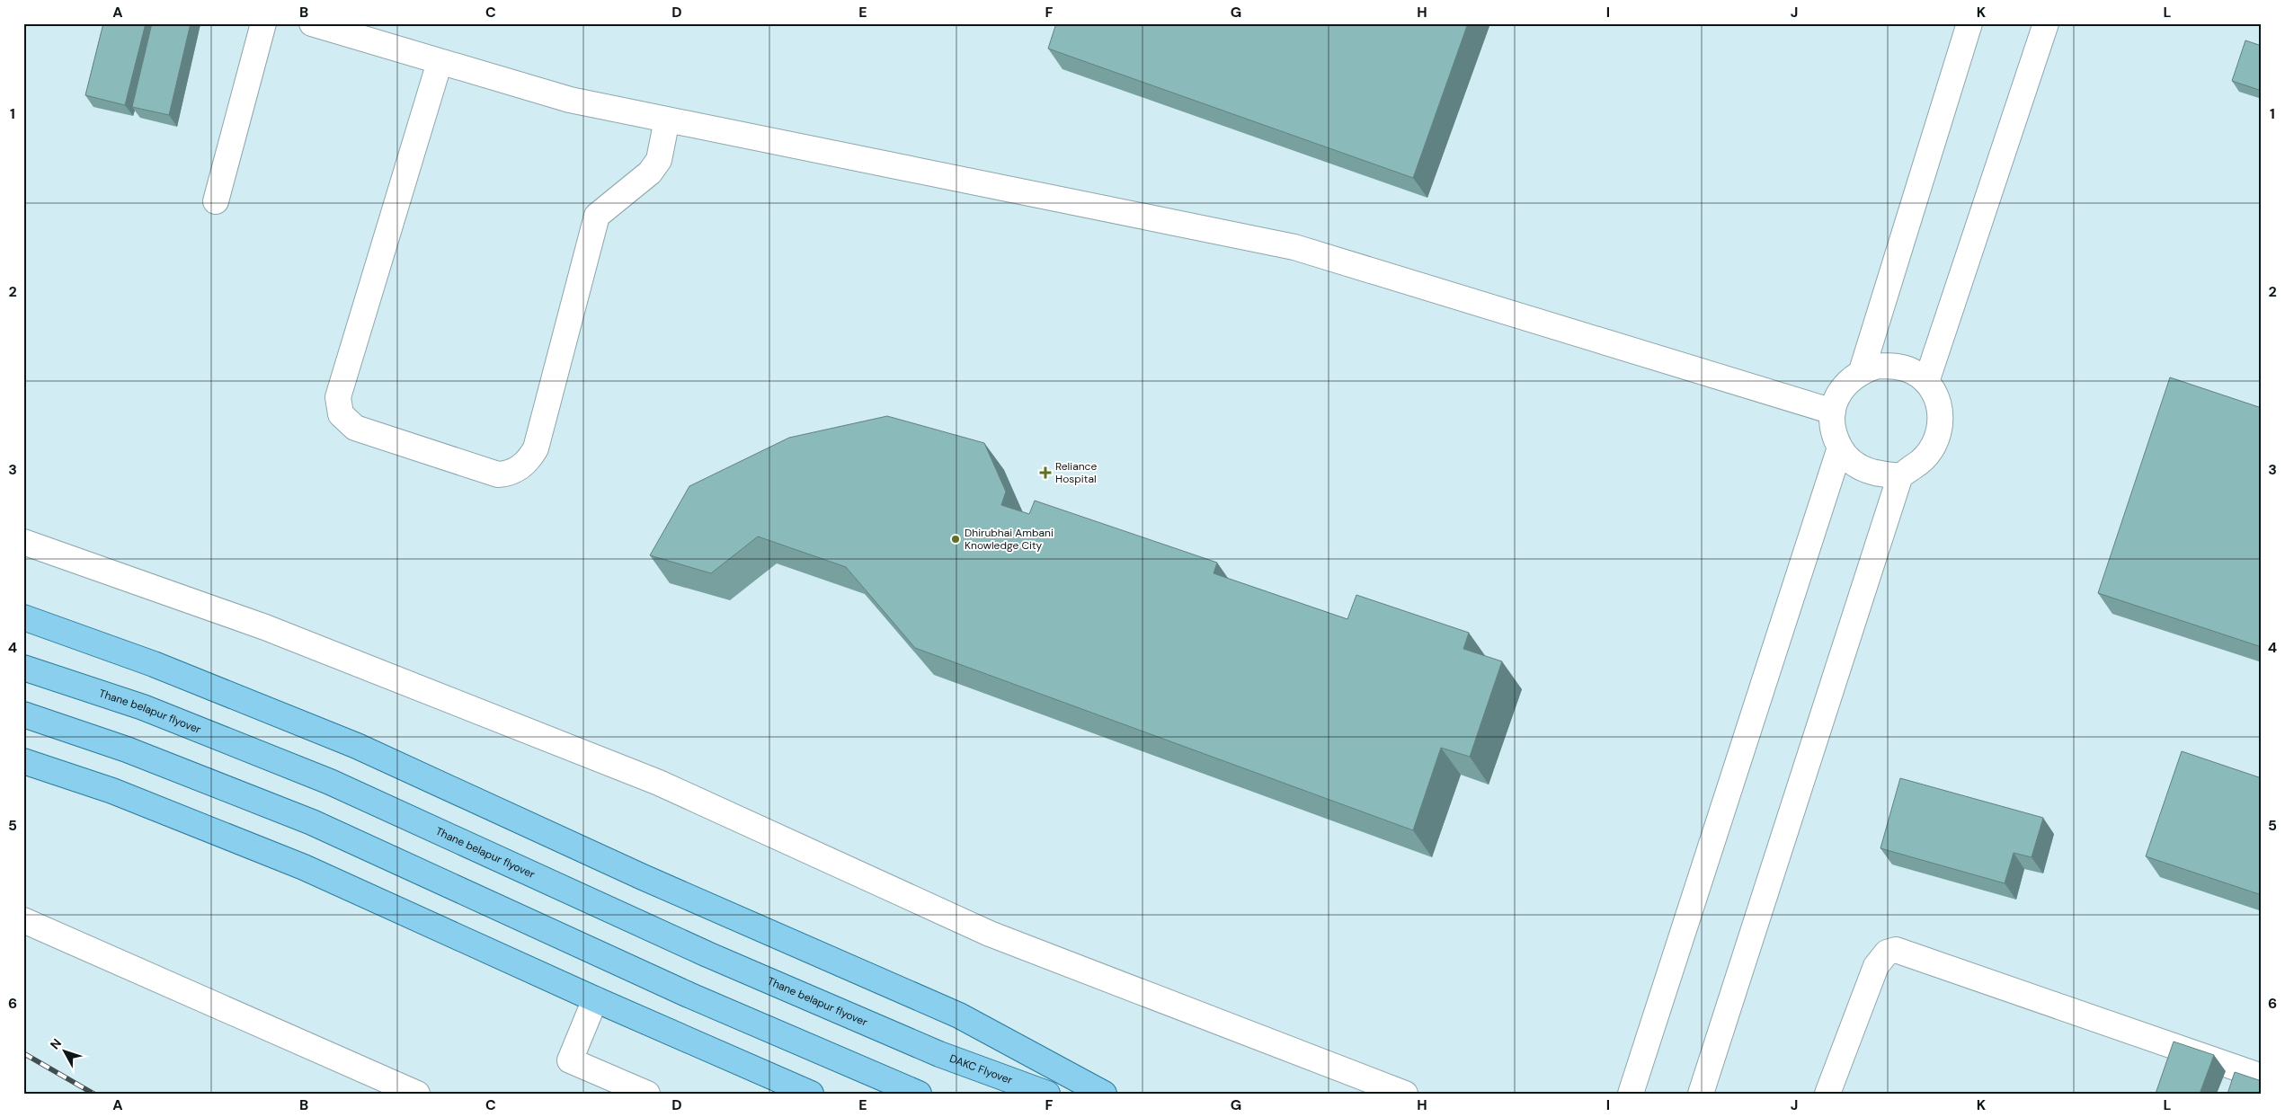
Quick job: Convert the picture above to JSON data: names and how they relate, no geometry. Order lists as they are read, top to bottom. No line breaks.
{"streets":{"main road":["Thane belapur flyover","DAKC Flyover"]},"crossings":[["Thane belapur flyover","DAKC Flyover"]],"places":{"health":["Reliance Hospital"],"other":["Dhirubhai Ambani Knowledge City"]},"north":"top left","grid":{"columns":["A","B","C","D","E","F","G","H","I","J","K","L"],"rows":["1","2","3","4","5","6"]}}
